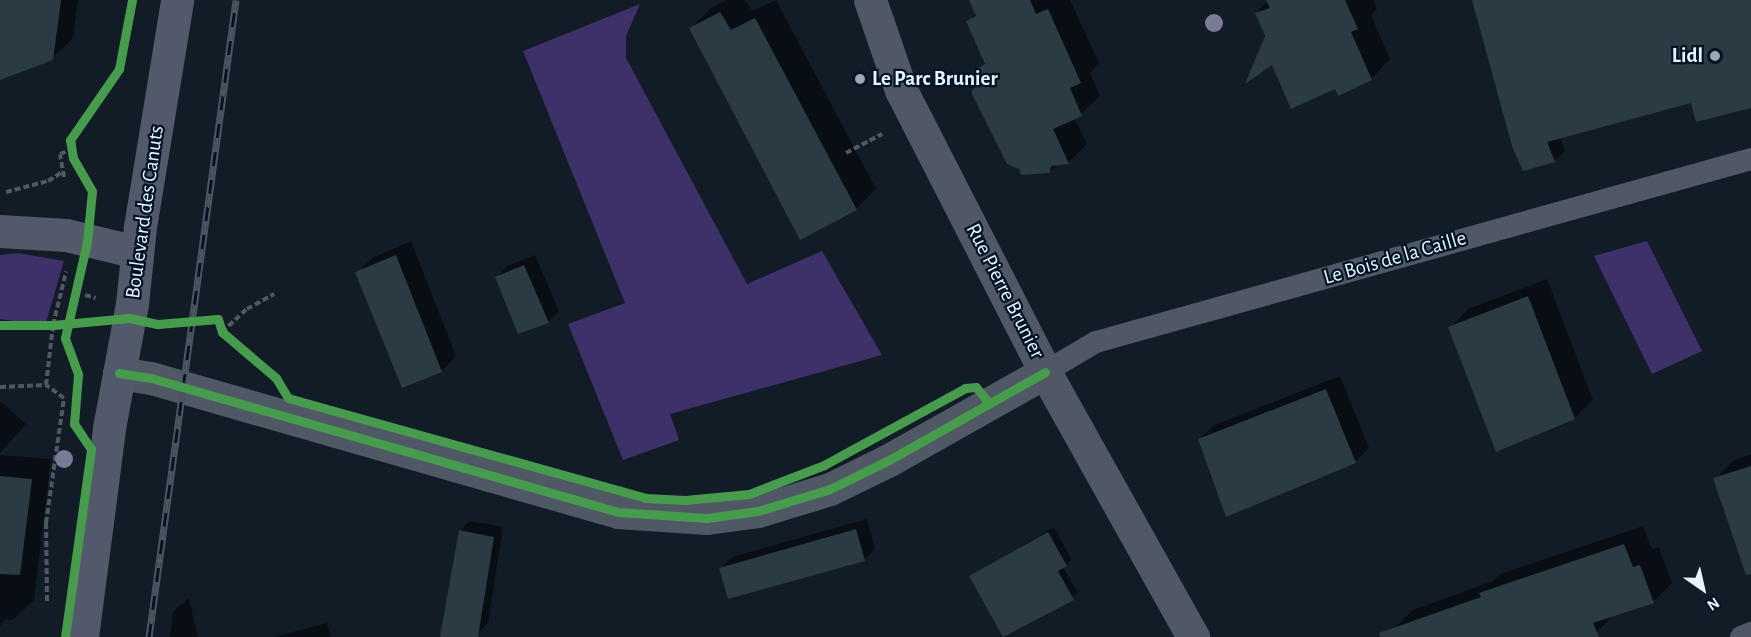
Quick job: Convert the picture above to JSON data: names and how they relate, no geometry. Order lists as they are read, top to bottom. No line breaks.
{"streets":{"main road":["Boulevard des Canuts"],"street":["Rue Pierre Brunier"],"lane":["Le Bois de la Caille"]},"crossings":[["Le Bois de la Caille","Rue Pierre Brunier"]],"places":["Lidl","Le Parc Brunier"],"north":"bottom right"}
